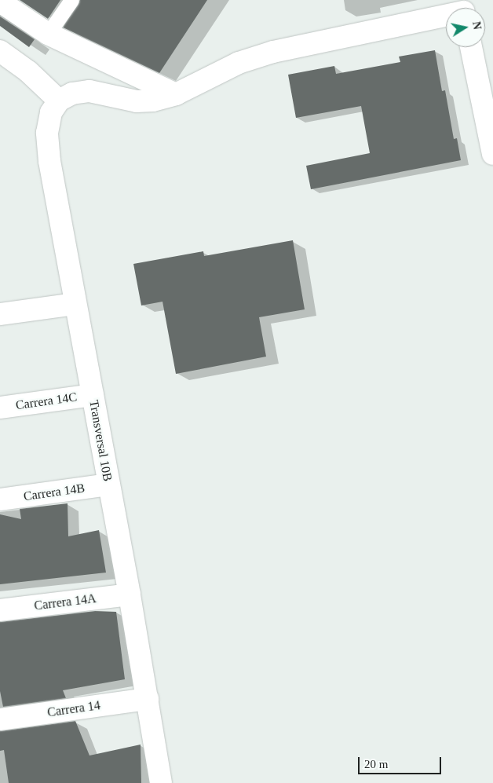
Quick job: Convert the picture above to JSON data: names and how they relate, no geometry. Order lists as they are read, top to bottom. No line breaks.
{"streets":{"street":["Carrera 14C","Transversal 10B","Carrera 14B","Carrera 14A","Carrera 14"]},"crossings":[["Carrera 14C","Transversal 10B"],["Transversal 10B","Carrera 14B"],["Transversal 10B","Carrera 14A"],["Transversal 10B","Carrera 14"]],"scale_bar":"20 m","north":"right"}
